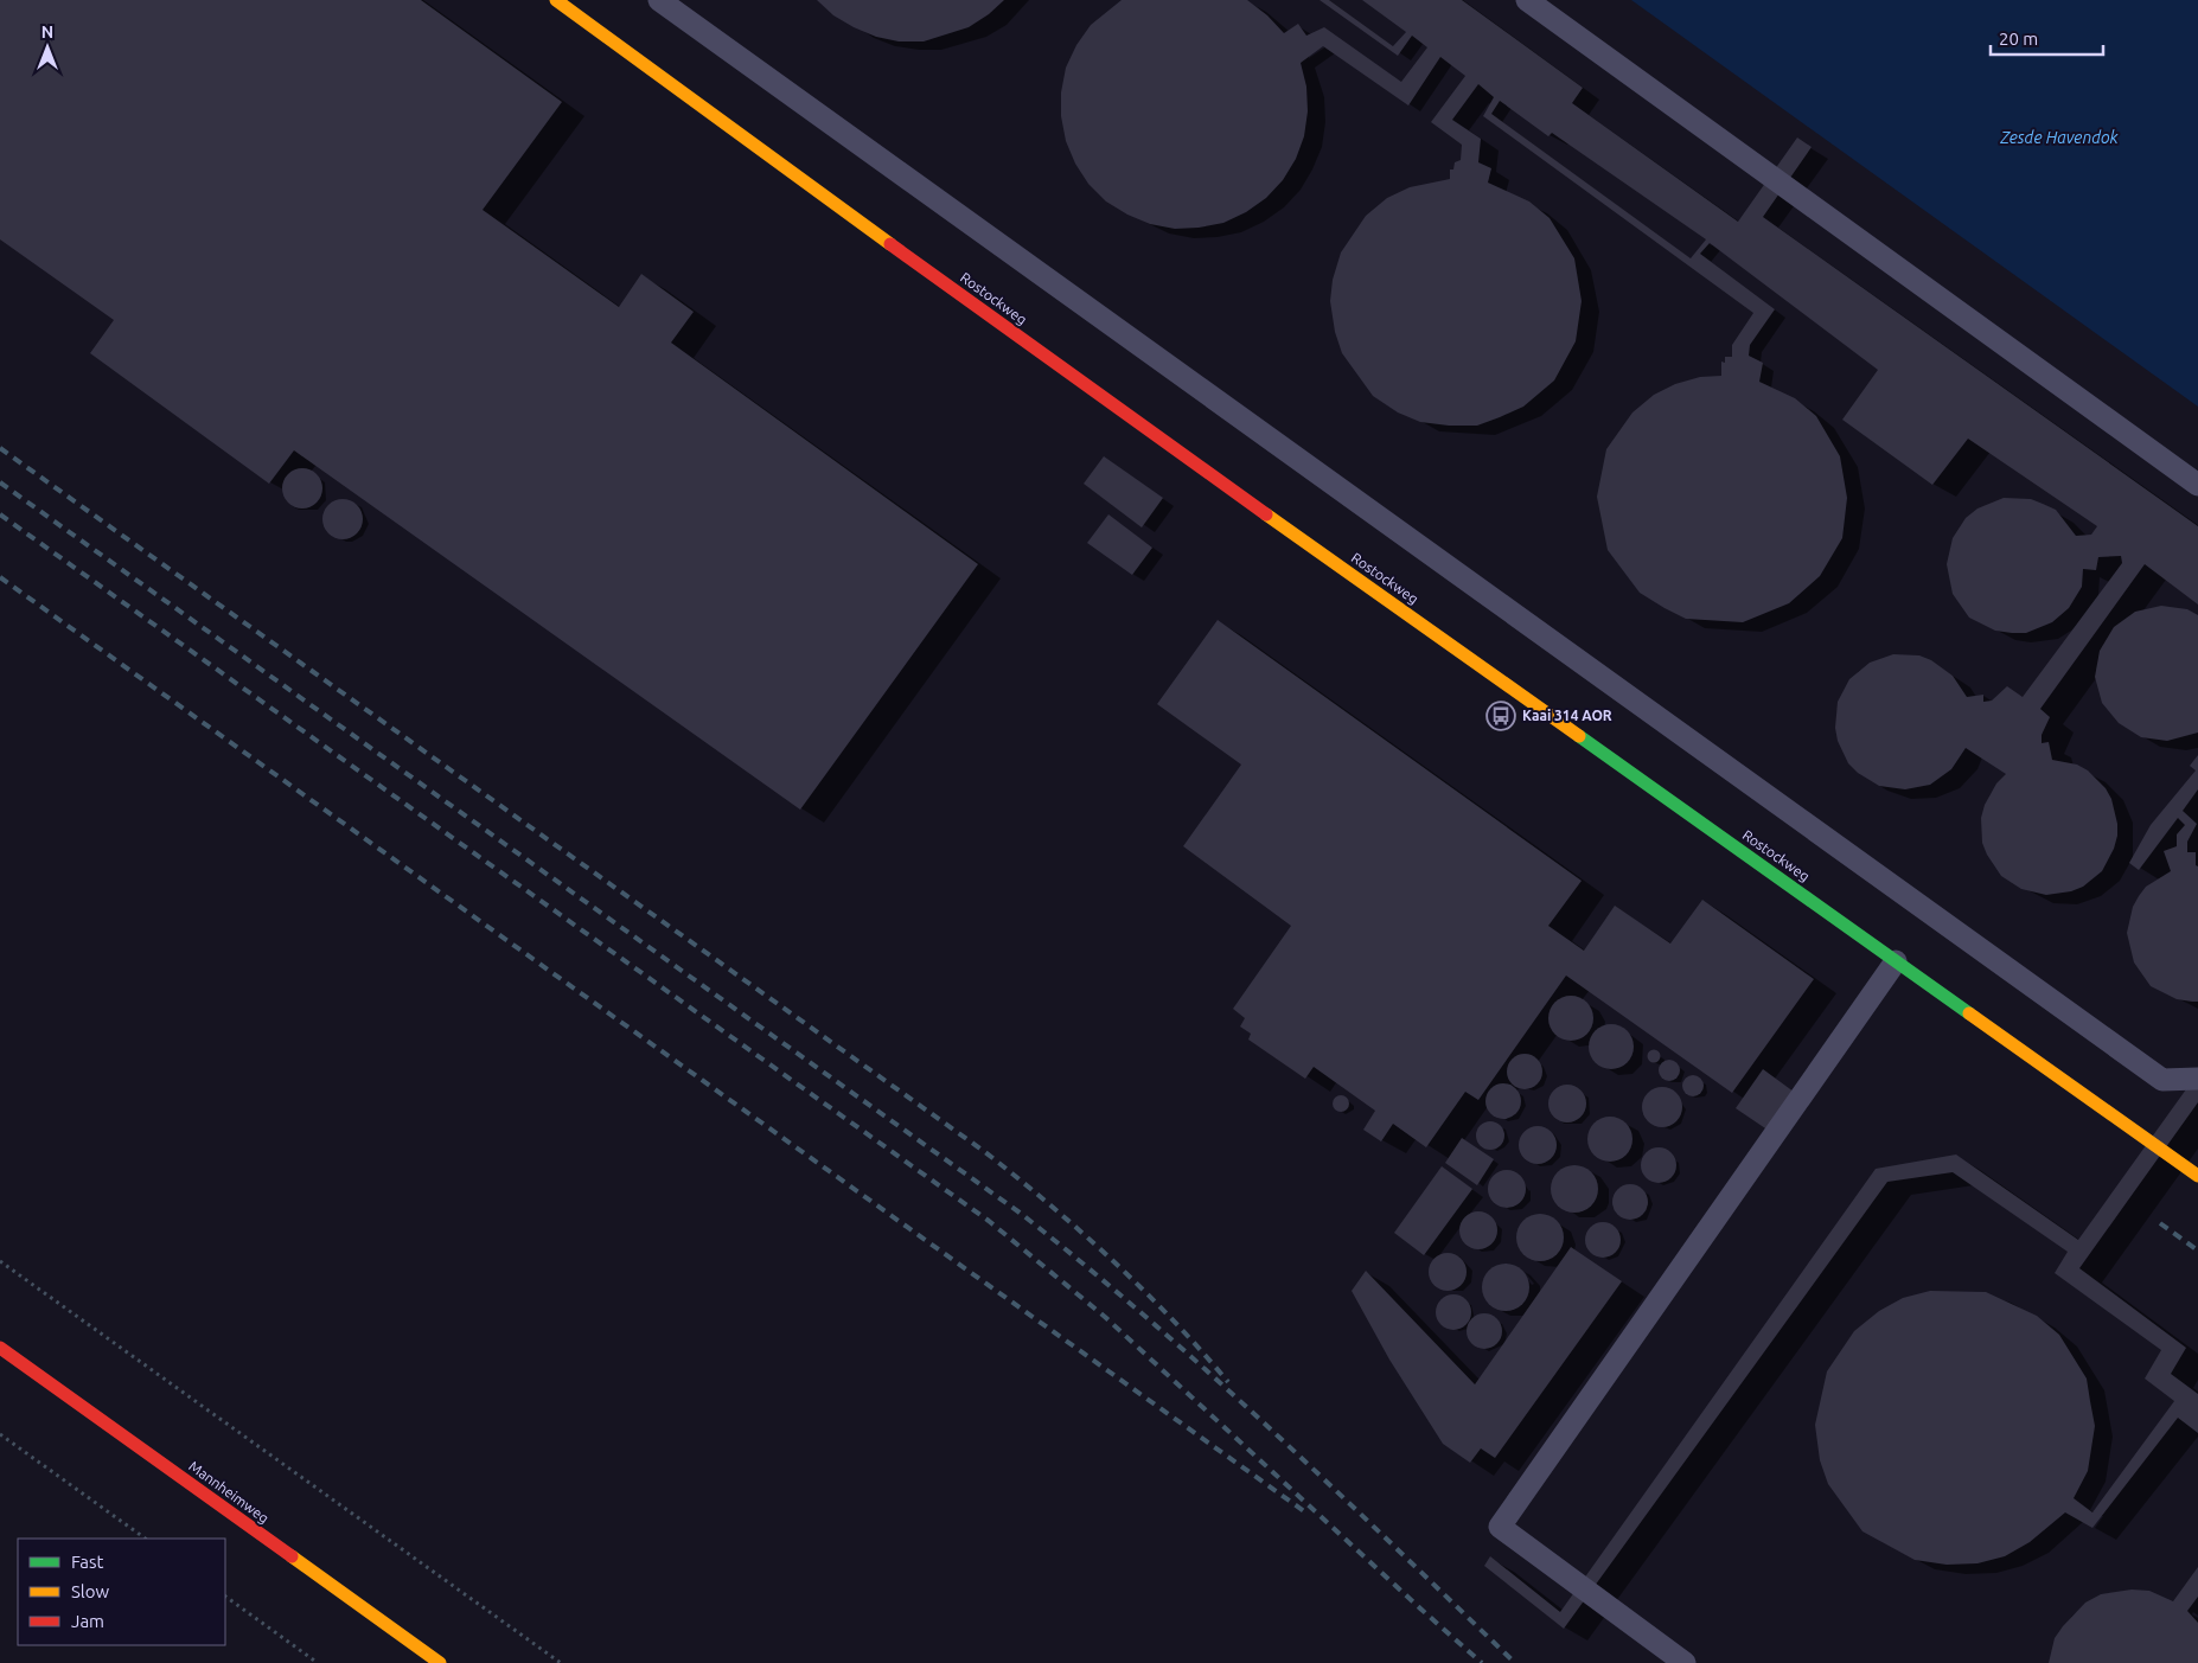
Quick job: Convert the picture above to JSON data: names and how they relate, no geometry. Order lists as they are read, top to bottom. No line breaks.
{"streets":{"street":["Rostockweg","Mannheimweg"]},"water":["Zesde Havendok"],"places":{"bus stop":["Kaai 314 AOR"]},"legend":["Fast","Slow","Jam"],"scale_bar":"20 m","north":"top"}
